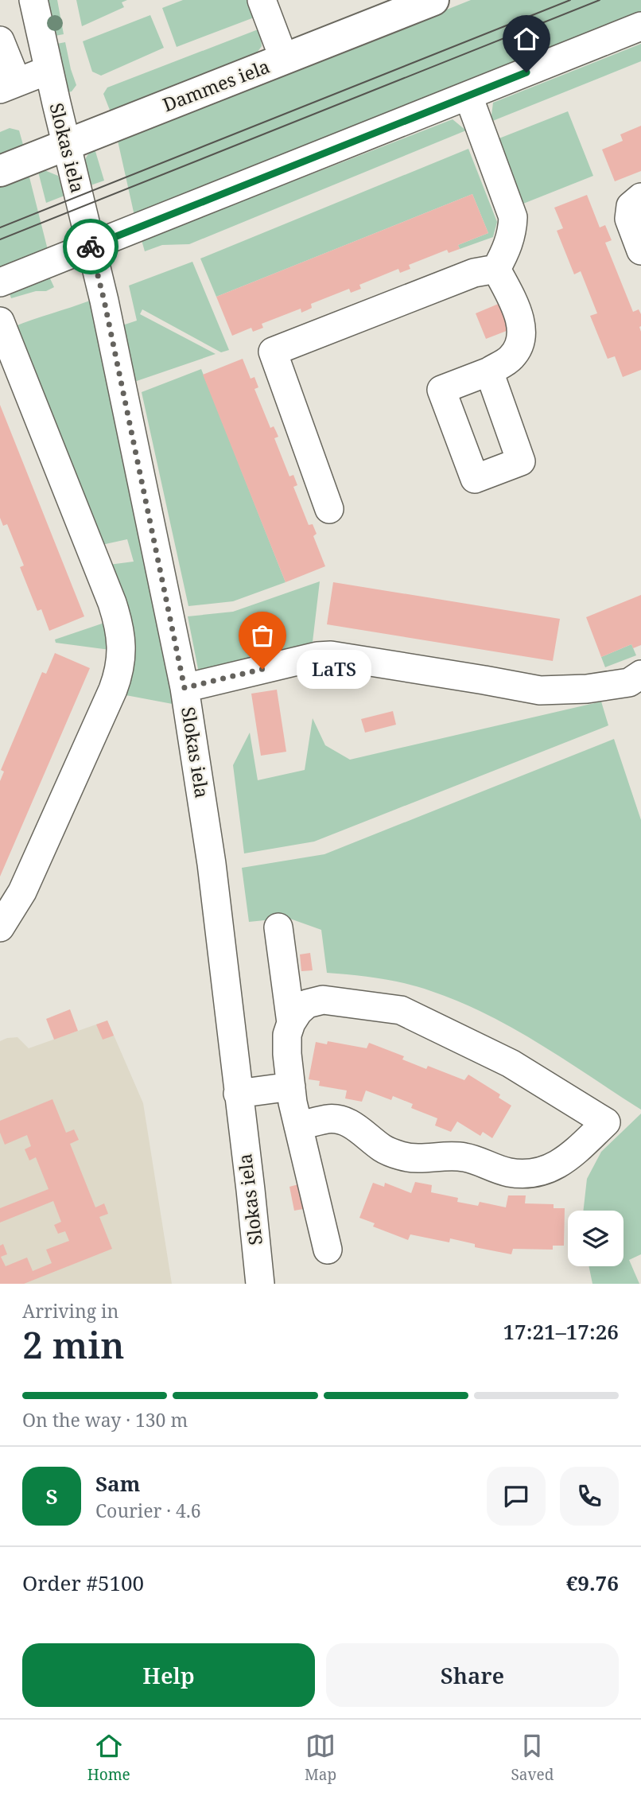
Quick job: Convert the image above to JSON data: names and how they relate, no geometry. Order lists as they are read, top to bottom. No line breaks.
{"streets":{"street":["Dammes iela","Slokas iela"]},"crossings":[["Dammes iela","Slokas iela"]],"places":["LaTS"],"page":{"bubble":"LaTS","heading":["2 min","Arriving in","17:21–17:26"],"panel":["Sam","Courier · 4.6","Order #5100","€9.76"],"bar":"On the way · 130 m","round":"S","buttons":["Help","Share"],"tabs":["Home","Map","Saved"]}}
